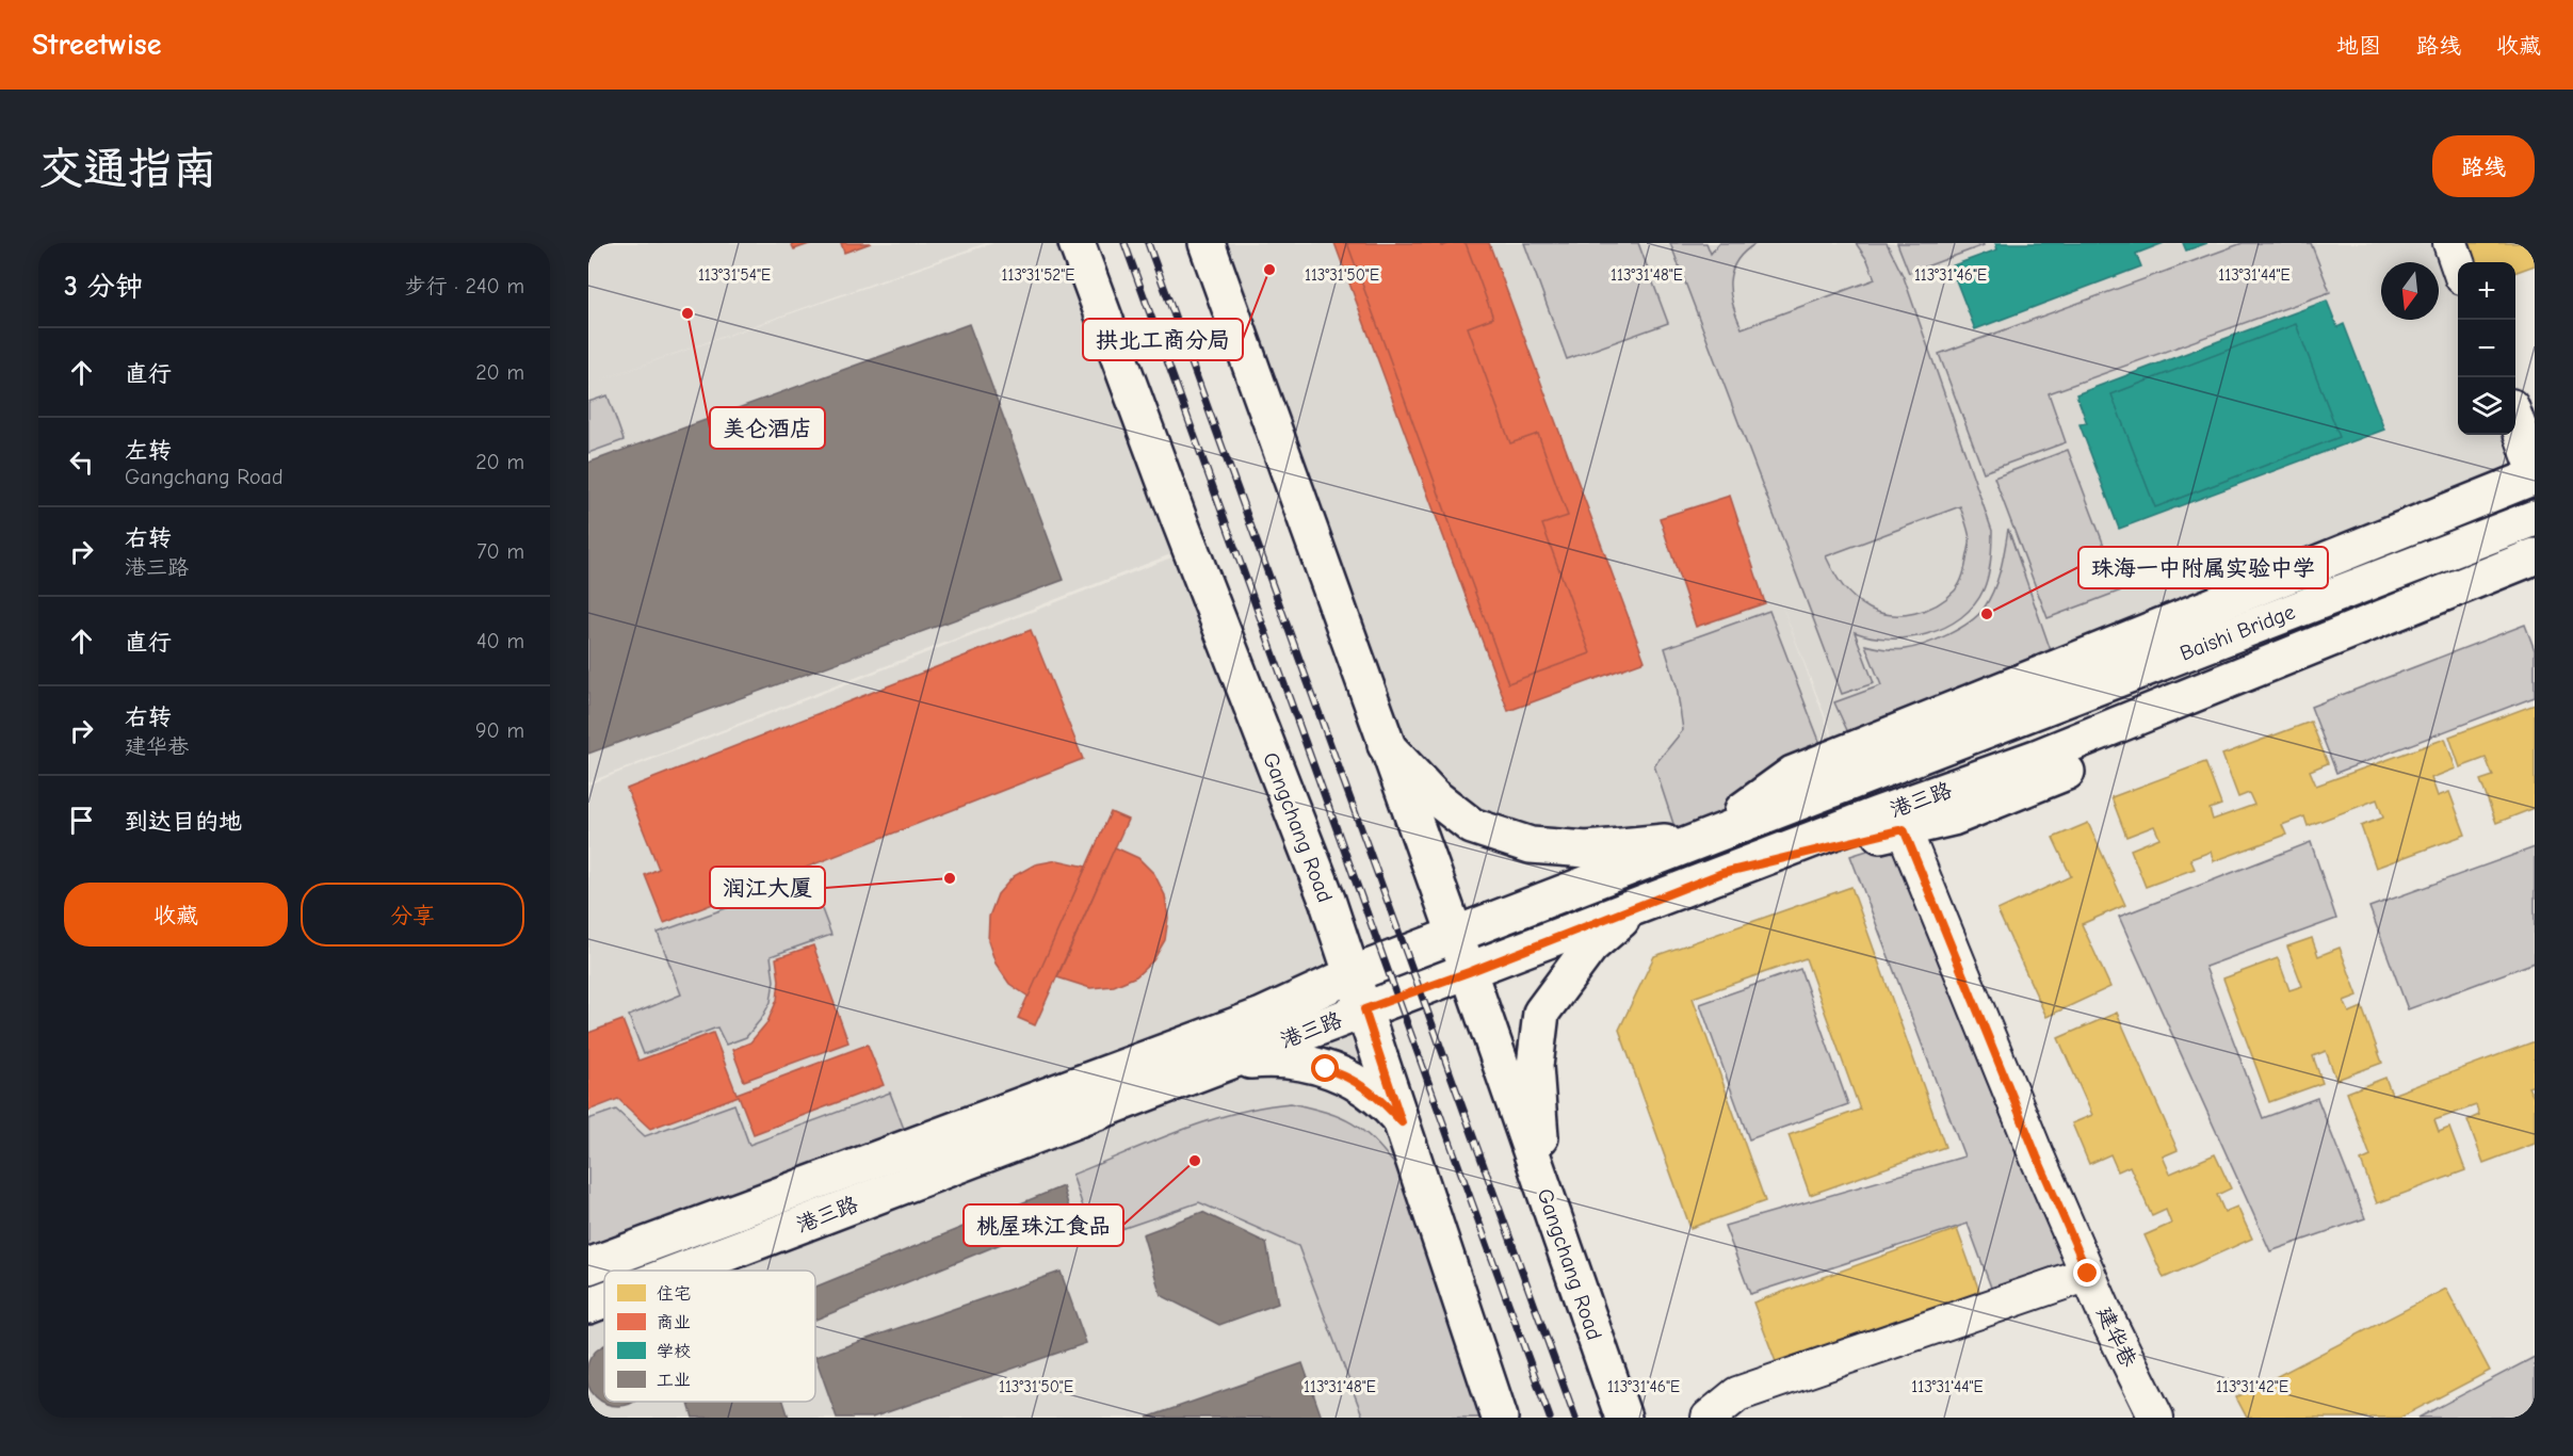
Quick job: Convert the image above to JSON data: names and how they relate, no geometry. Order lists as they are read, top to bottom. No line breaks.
{"streets":{"main road":["Baishi Bridge","港三路","Gangchang Road"],"street":["建华巷"]},"crossings":[["Baishi Bridge","港三路"],["Baishi Bridge","Gangchang Road"],["港三路","Gangchang Road"]],"places":["拱北工商分局","美仑酒店","珠海一中附属实验中学","润江大厦","桃屋珠江食品"],"legend":["住宅","商业","学校","工业"],"north":"bottom","page":{"header":"Streetwise","nav":["地图","路线","收藏"],"buttons":["路线",["收藏","分享"]],"title":"交通指南","heading":["3 分钟","步行 · 240 m"],"map_buttons":["+","−"],"list":[["直行","20 m"],["左转","Gangchang Road","20 m"],["右转","港三路","70 m"],["直行","40 m"],["右转","建华巷","90 m"],"到达目的地"]},"coordinates":["113°31'54\"E","113°31'52\"E","113°31'50\"E","113°31'48\"E","113°31'46\"E","113°31'44\"E","113°31'42\"E"]}
